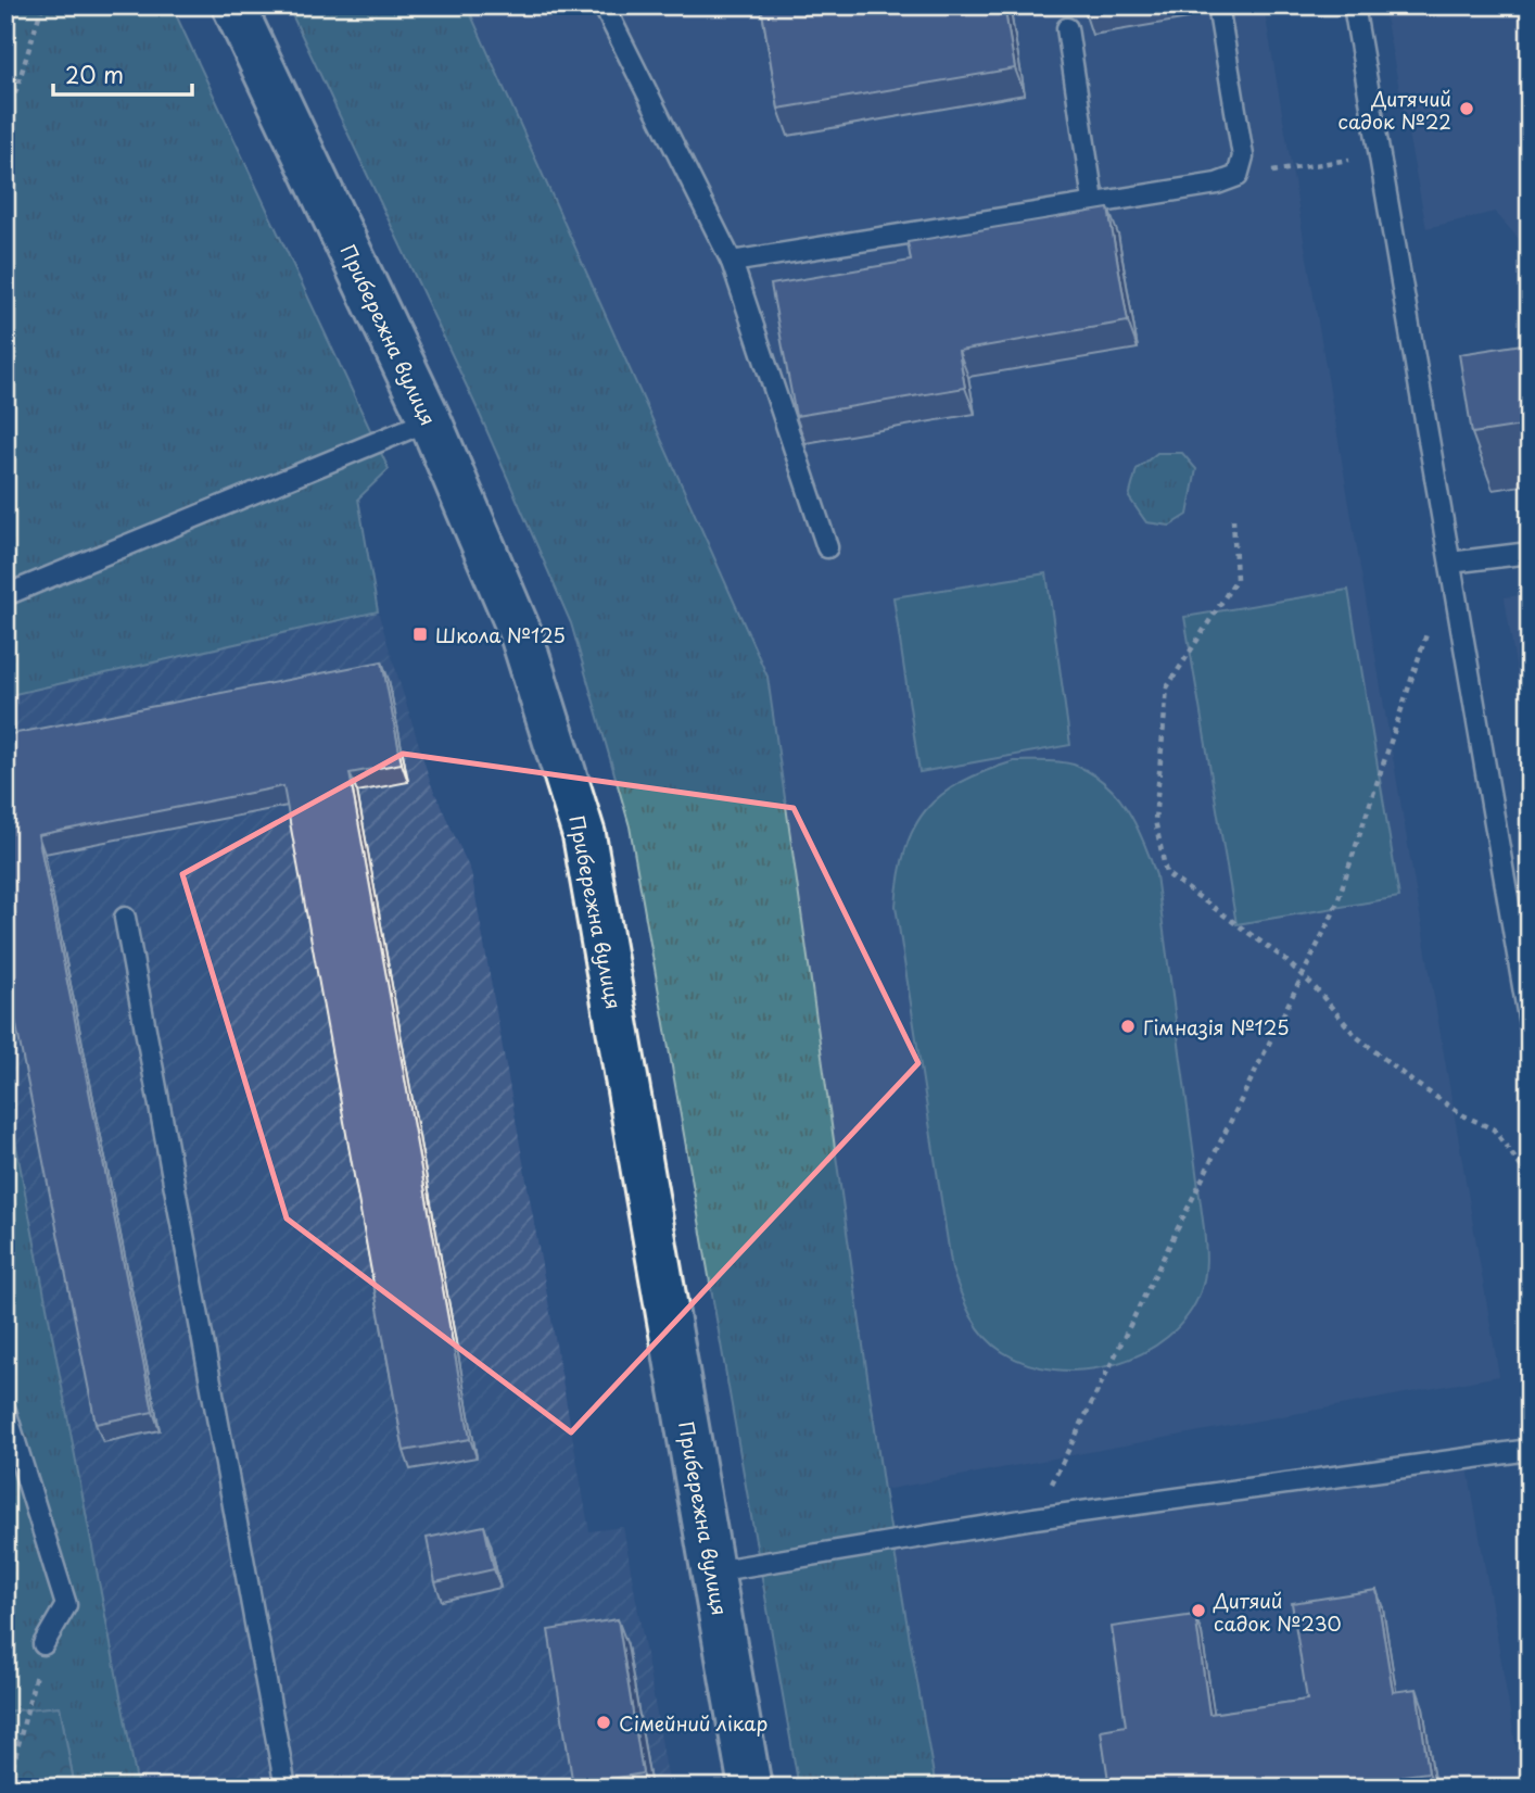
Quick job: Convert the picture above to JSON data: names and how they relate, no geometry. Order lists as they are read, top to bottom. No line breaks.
{"streets":{"street":["Прибережна вулиця"]},"places":{"other":["Дитячий садок №22","Гімназія №125","Дитяий садок №230","Сімейний лікар"],"transit":["Школа №125"]},"scale_bar":"20 m"}
